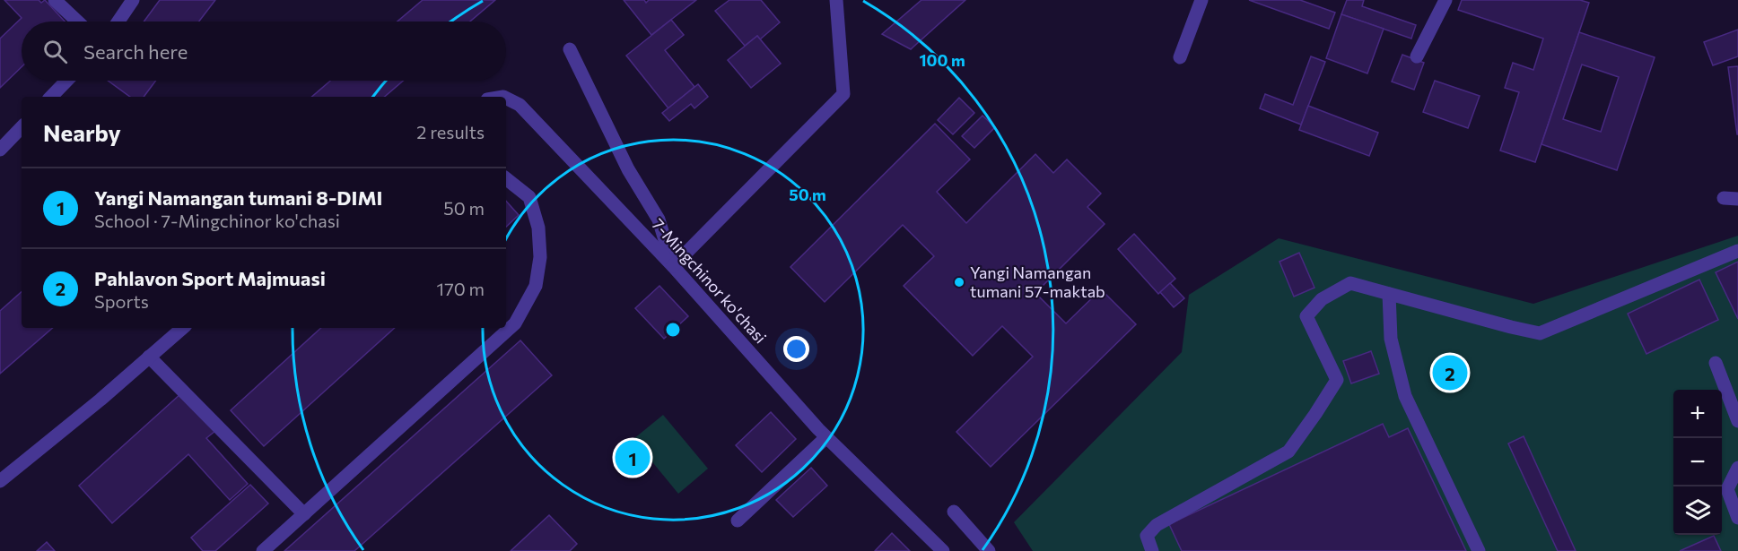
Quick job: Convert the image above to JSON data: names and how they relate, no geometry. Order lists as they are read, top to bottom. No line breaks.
{"streets":{"street":["7-Mingchinor ko'chasi"]},"places":["Yangi Namangan tumani 57-maktab"],"page":{"search":"Search here","heading":["Nearby","2 results"],"list":[{"mark":"1","name":"Yangi Namangan tumani 8-DIMI","note":"School · 7-Mingchinor ko'chasi","value":"50 m"},{"mark":"2","name":"Pahlavon Sport Majmuasi","note":"Sports","value":"170 m"}],"pins":["2","1"],"map_buttons":["+","−"]},"rings":["100 m","50 m"]}
